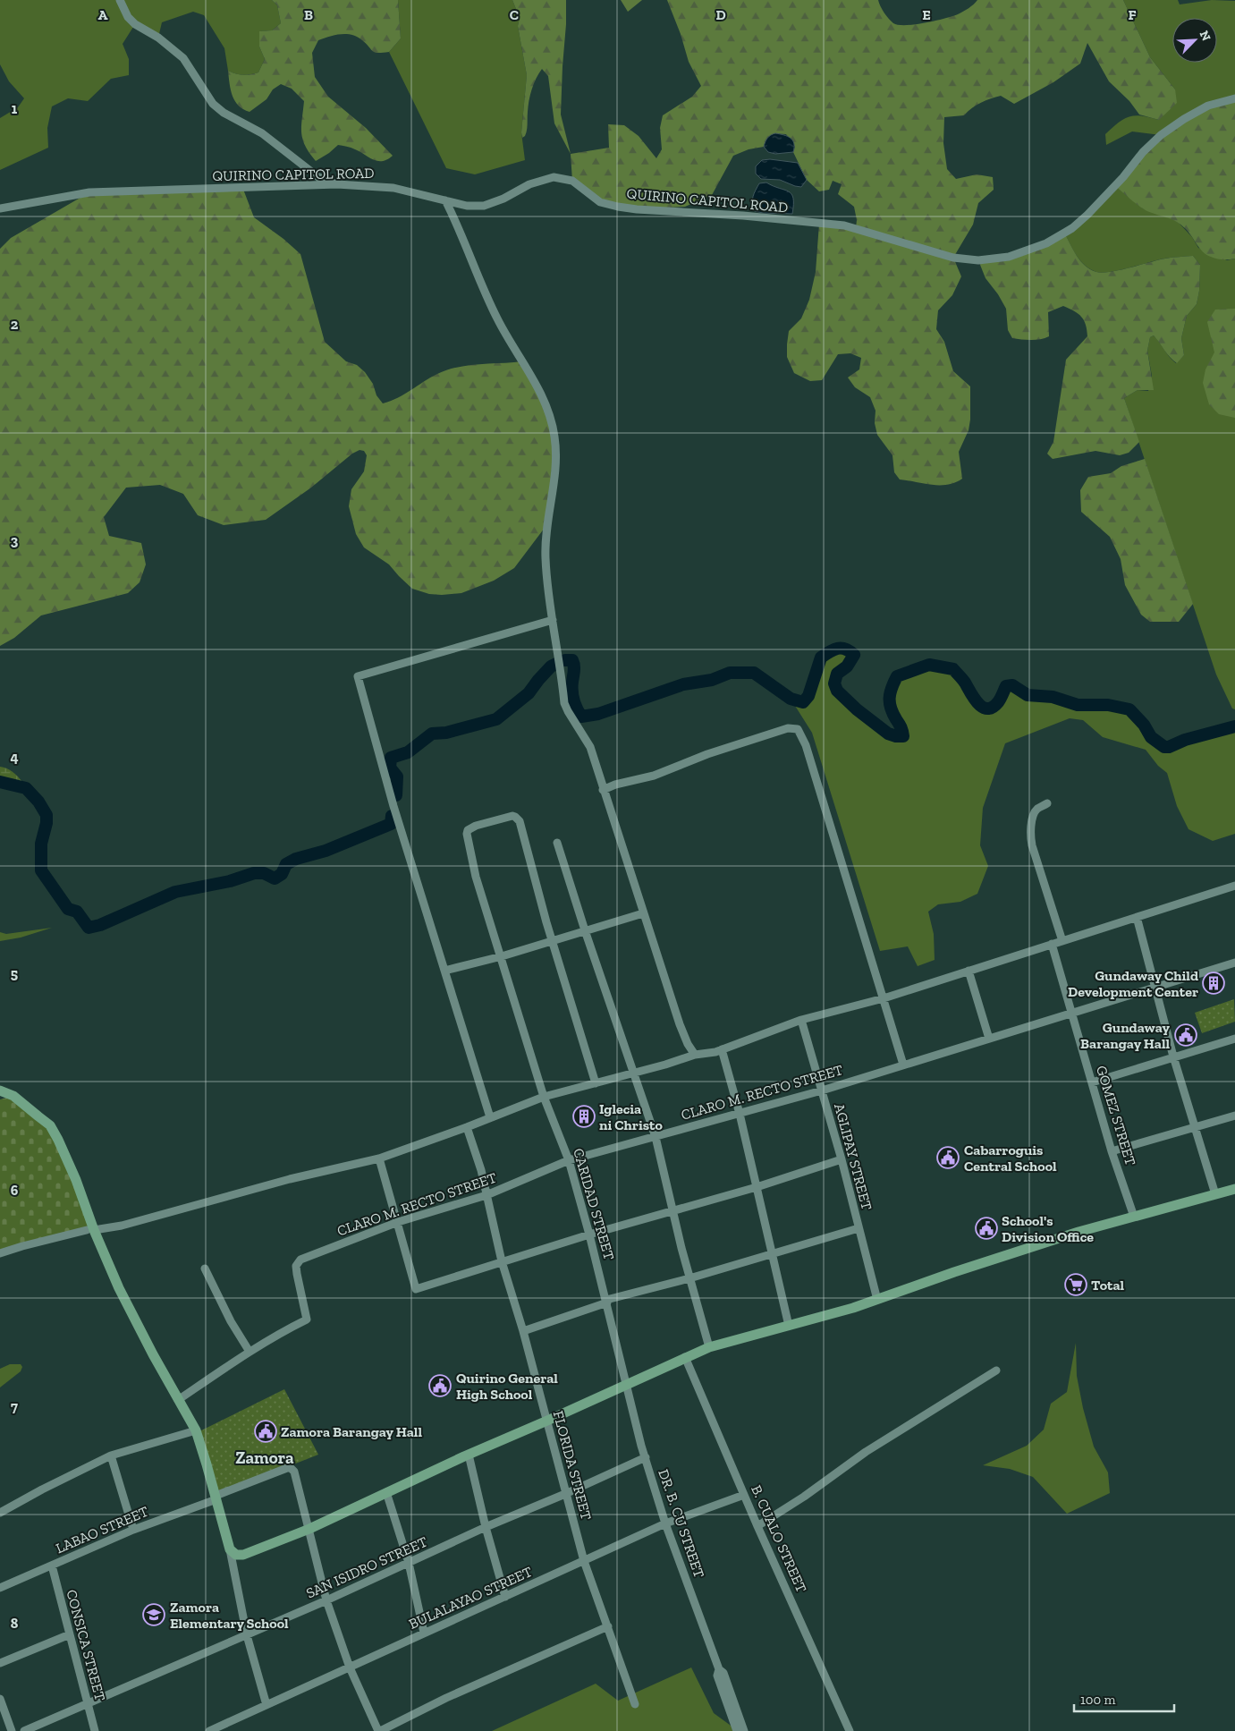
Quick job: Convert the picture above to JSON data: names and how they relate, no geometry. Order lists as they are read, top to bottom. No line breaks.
{"streets":{"street":["QUIRINO CAPITOL ROAD","CLARO M. RECTO STREET","GOMEZ STREET","AGLIPAY STREET","CARIDAD STREET","FLORIDA STREET","DR. B. CU STREET","LABAO STREET","B. CUALO STREET","SAN ISIDRO STREET","BULALAYAO STREET","CONSICA STREET"]},"crossings":[["CLARO M. RECTO STREET","GOMEZ STREET"],["CLARO M. RECTO STREET","AGLIPAY STREET"],["CLARO M. RECTO STREET","CARIDAD STREET"],["CLARO M. RECTO STREET","FLORIDA STREET"],["CARIDAD STREET","DR. B. CU STREET"],["FLORIDA STREET","SAN ISIDRO STREET"],["FLORIDA STREET","BULALAYAO STREET"],["DR. B. CU STREET","SAN ISIDRO STREET"],["DR. B. CU STREET","BULALAYAO STREET"],["LABAO STREET","CONSICA STREET"],["B. CUALO STREET","BULALAYAO STREET"],["SAN ISIDRO STREET","CONSICA STREET"]],"districts":["Zamora"],"places":{"building":["Gundaway Child Development Center","Iglecia ni Christo"],"public building":["Gundaway Barangay Hall","Cabarroguis Central School","School's Division Office","Quirino General High School","Zamora Barangay Hall"],"supermarket":["Total"],"school or university":["Zamora Elementary School"]},"scale_bar":"100 m","north":"top right","grid":{"columns":["A","B","C","D","E","F"],"rows":["1","2","3","4","5","6","7","8"]}}
